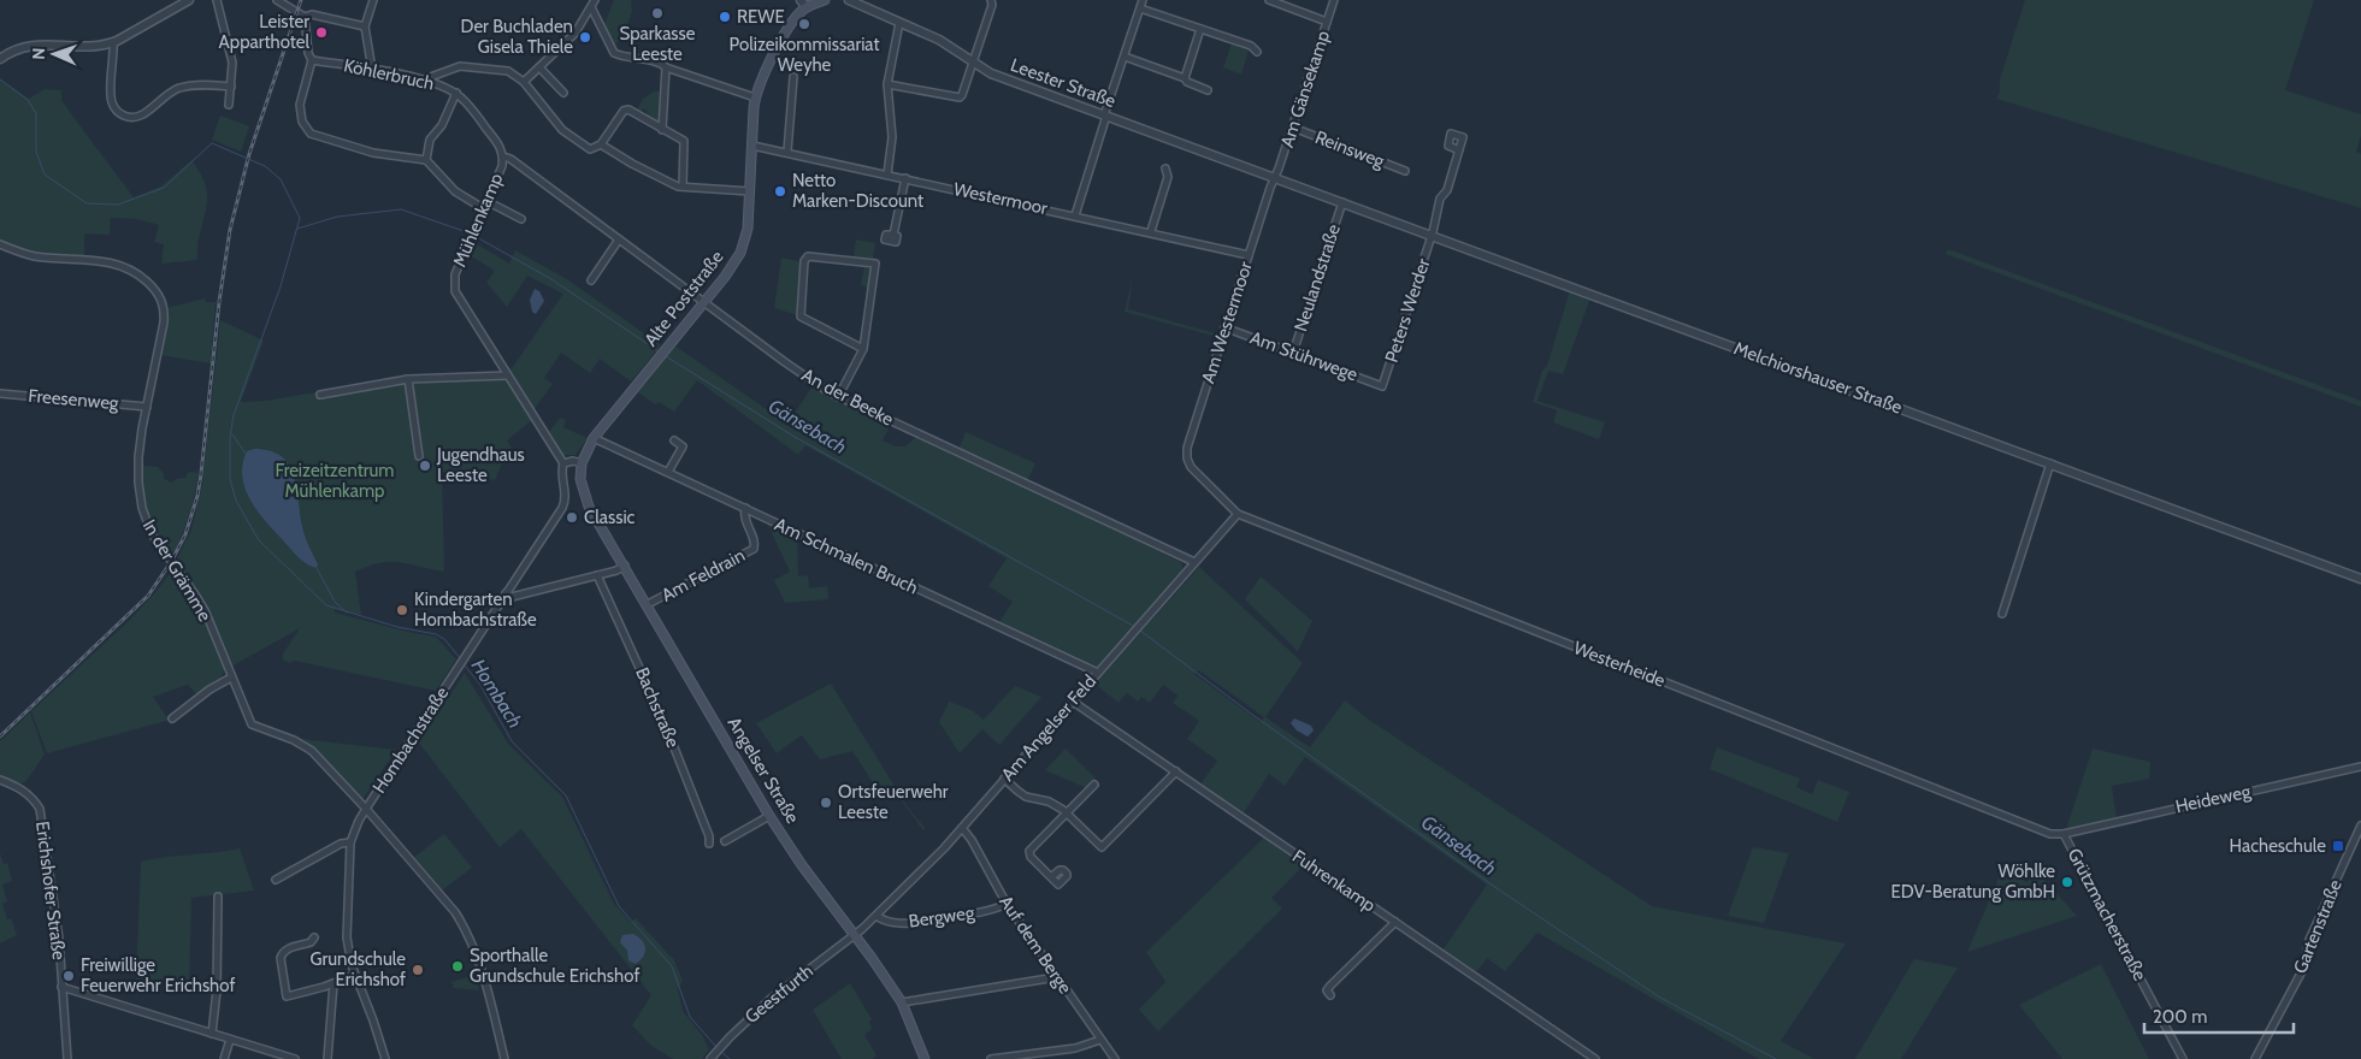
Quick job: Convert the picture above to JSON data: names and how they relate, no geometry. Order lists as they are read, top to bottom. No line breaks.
{"streets":{"main road":["Alte Poststraße","Angelser Straße"],"street":["Köhlerbruch","Leester Straße","Am Gänsekamp","Reinsweg","Westermoor","Mühlenkamp","Neulandstraße","Peters Werder","Am Westermoor","Am Stührwege","Melchiorshauser Straße","An der Beeke","Freesenweg","Am Schmalen Bruch","In der Grämme","Am Feldrain","Westerheide","Bachstraße","Am Angelser Feld","Hombachstraße","Heideweg","Fuhrenkamp","Erichshofer Straße","Grützmacherstraße","Bergweg","Gartenstraße","Auf dem Berge","Geestfurth"]},"crossings":[["Köhlerbruch","Mühlenkamp"],["Köhlerbruch","An der Beeke"],["Leester Straße","Am Gänsekamp"],["Leester Straße","Am Westermoor"],["Leester Straße","Melchiorshauser Straße"],["Am Gänsekamp","Reinsweg"],["Am Gänsekamp","Am Westermoor"],["Am Gänsekamp","Melchiorshauser Straße"],["Westermoor","Alte Poststraße"],["Westermoor","Am Westermoor"],["Mühlenkamp","An der Beeke"],["Mühlenkamp","Hombachstraße"],["Neulandstraße","Am Stührwege"],["Neulandstraße","Melchiorshauser Straße"],["Alte Poststraße","An der Beeke"],["Alte Poststraße","Am Schmalen Bruch"],["Alte Poststraße","Angelser Straße"],["Peters Werder","Am Stührwege"],["Peters Werder","Melchiorshauser Straße"],["Am Westermoor","Am Stührwege"],["Am Westermoor","Melchiorshauser Straße"],["Am Westermoor","Westerheide"],["An der Beeke","Am Angelser Feld"],["Freesenweg","In der Grämme"],["Am Schmalen Bruch","Am Feldrain"],["Am Schmalen Bruch","Am Angelser Feld"],["In der Grämme","Hombachstraße"],["Am Feldrain","Angelser Straße"],["Westerheide","Am Angelser Feld"],["Westerheide","Heideweg"],["Westerheide","Grützmacherstraße"],["Am Angelser Feld","Angelser Straße"],["Am Angelser Feld","Fuhrenkamp"],["Am Angelser Feld","Bergweg"],["Am Angelser Feld","Auf dem Berge"],["Am Angelser Feld","Geestfurth"],["Angelser Straße","Geestfurth"],["Heideweg","Grützmacherstraße"],["Bergweg","Auf dem Berge"]],"water":["Gänsebach","Hombach"],"parks":["Freizeitzentrum Mühlenkamp"],"places":{"other":["Sparkasse Leeste","REWE","Polizeikommissariat Weyhe","Leister Apparthotel","Der Buchladen Gisela Thiele","Netto Marken-Discount","Jugendhaus Leeste","Classic","Kindergarten Hombachstraße","Ortsfeuerwehr Leeste","Wöhlke EDV-Beratung GmbH","Sporthalle Grundschule Erichshof","Grundschule Erichshof","Freiwillige Feuerwehr Erichshof"],"transit":["Hacheschule"]},"scale_bar":"200 m","north":"left"}
